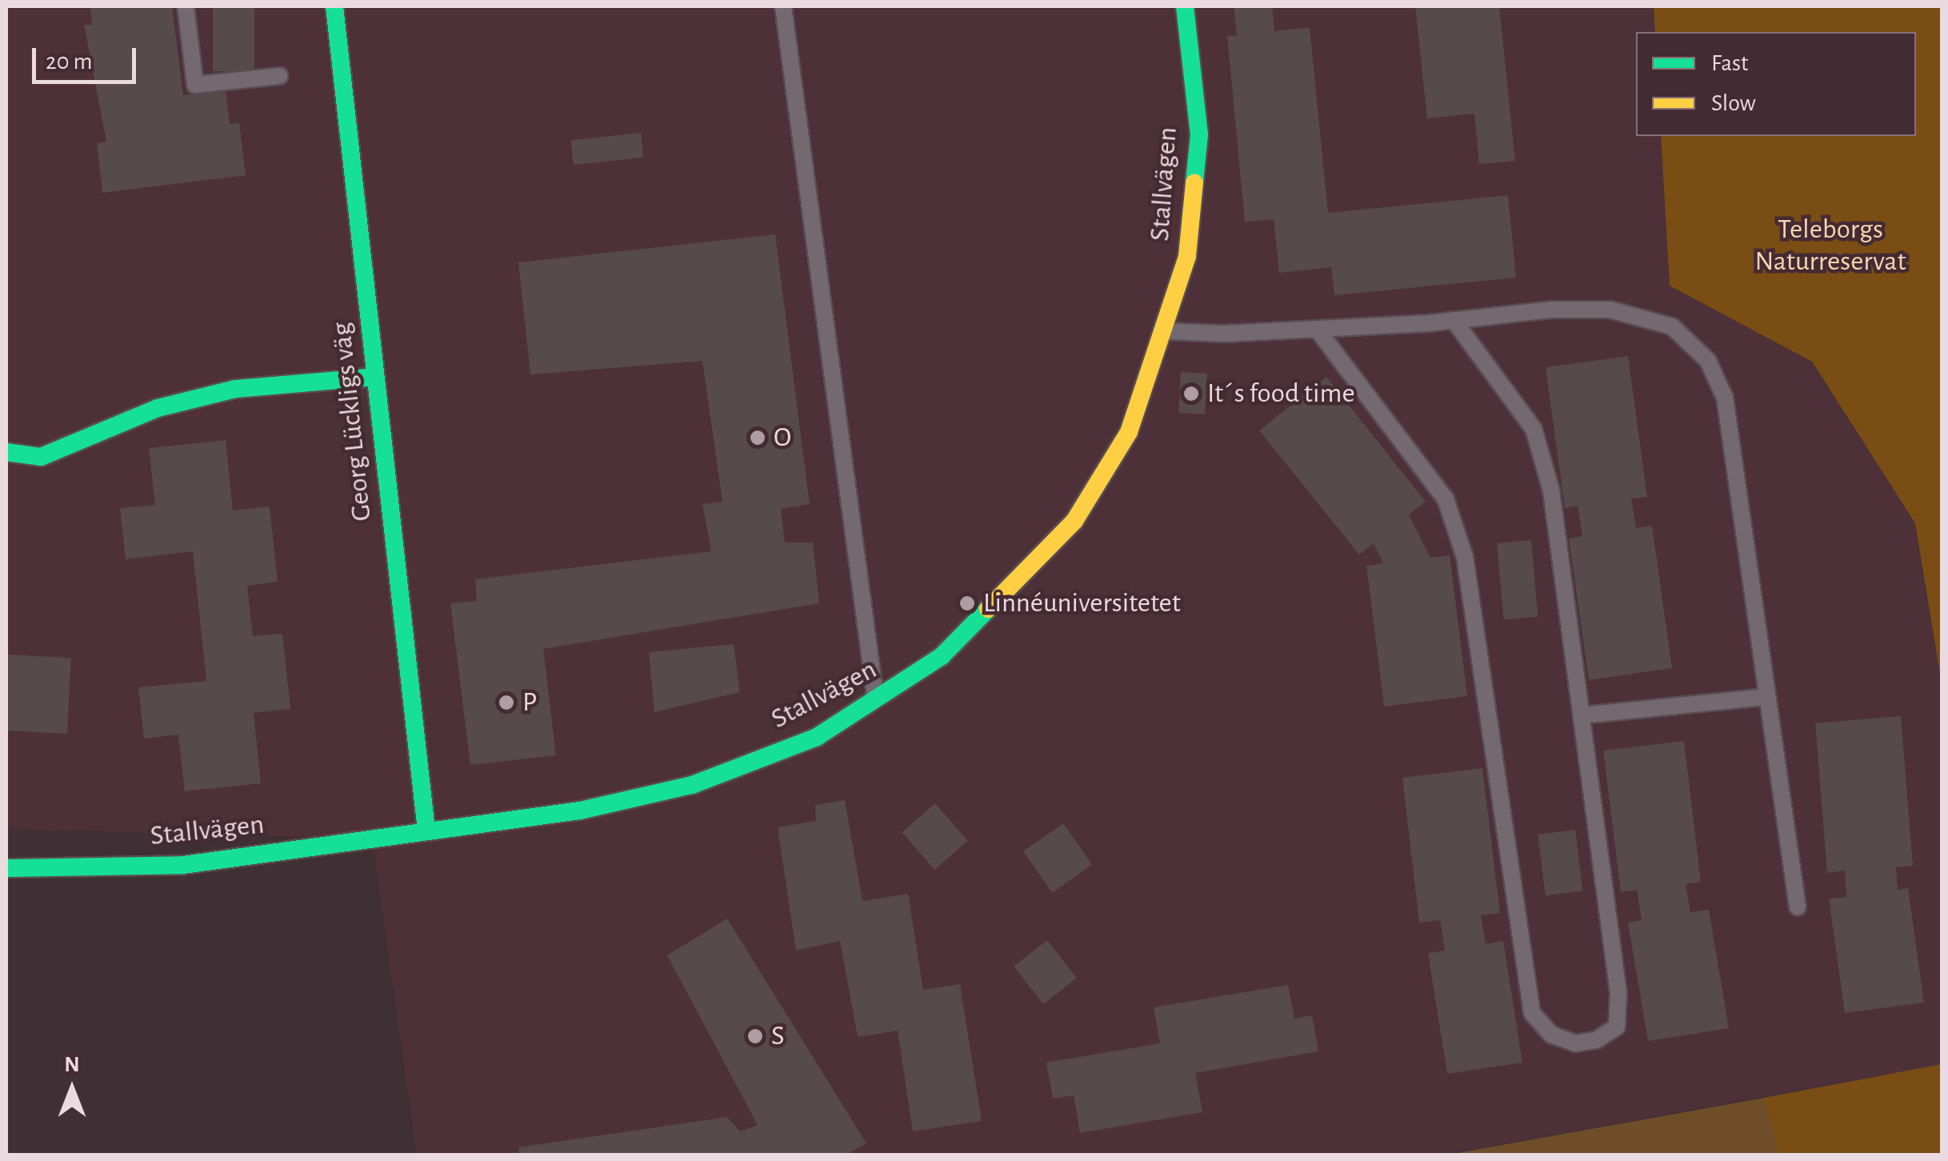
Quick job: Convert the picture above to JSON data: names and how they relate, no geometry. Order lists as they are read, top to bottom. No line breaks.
{"streets":{"street":["Stallvägen","Georg Lückligs väg"]},"crossings":[["Stallvägen","Georg Lückligs väg"]],"parks":["Teleborgs Naturreservat"],"places":["It´s food time","O","Linnéuniversitetet","P","S"],"legend":["Fast","Slow"],"scale_bar":"20 m","north":"top"}
